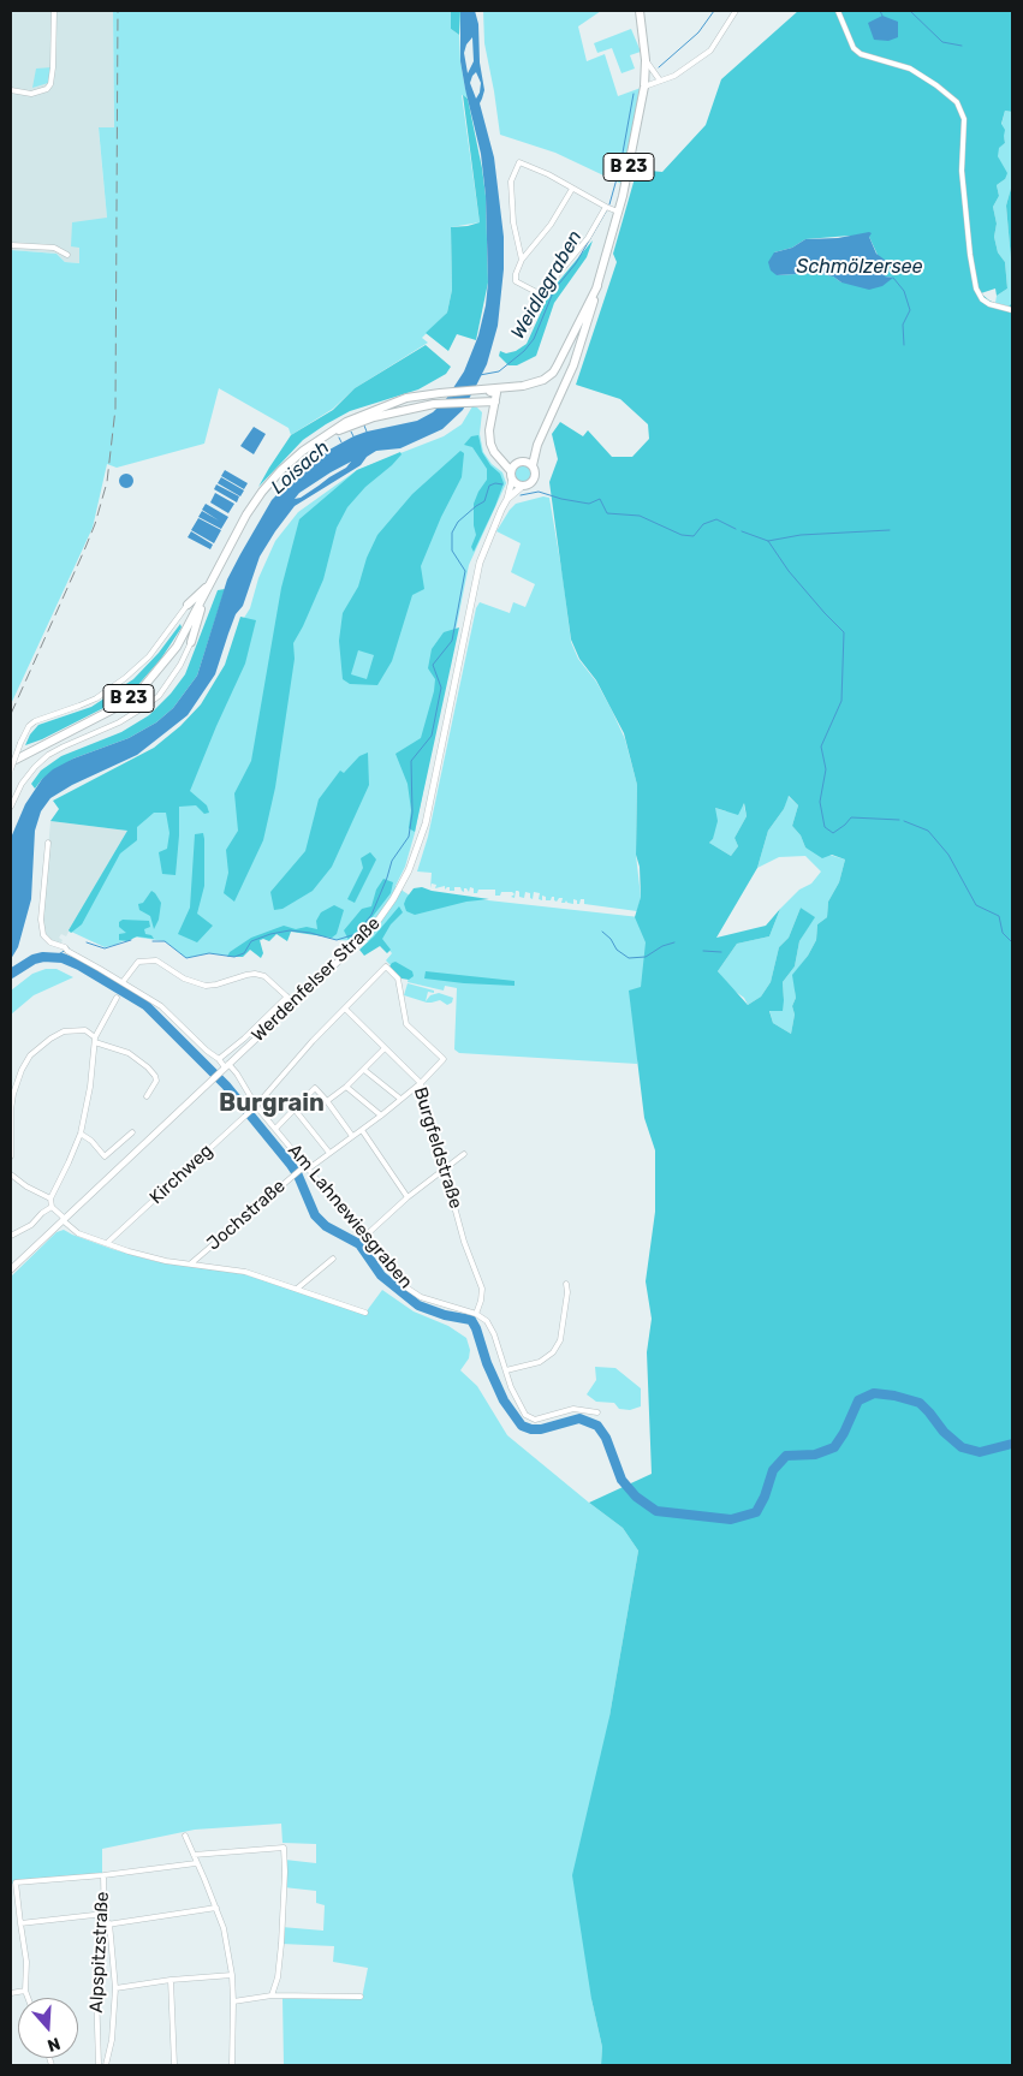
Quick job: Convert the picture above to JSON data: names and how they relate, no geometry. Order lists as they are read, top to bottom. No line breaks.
{"streets":{"main road":["B 23"],"street":["Werdenfelser Straße","Burgfeldstraße","Kirchweg","Jochstraße","Am Lahnewiesgraben","Alpspitzstraße"]},"crossings":[["B 23","Werdenfelser Straße"],["Werdenfelser Straße","Am Lahnewiesgraben"],["Burgfeldstraße","Kirchweg"],["Burgfeldstraße","Jochstraße"],["Burgfeldstraße","Am Lahnewiesgraben"],["Kirchweg","Jochstraße"],["Kirchweg","Am Lahnewiesgraben"],["Jochstraße","Am Lahnewiesgraben"]],"districts":["Burgrain"],"water":["Schmölzersee","Weidlegraben","Loisach"],"north":"bottom"}
